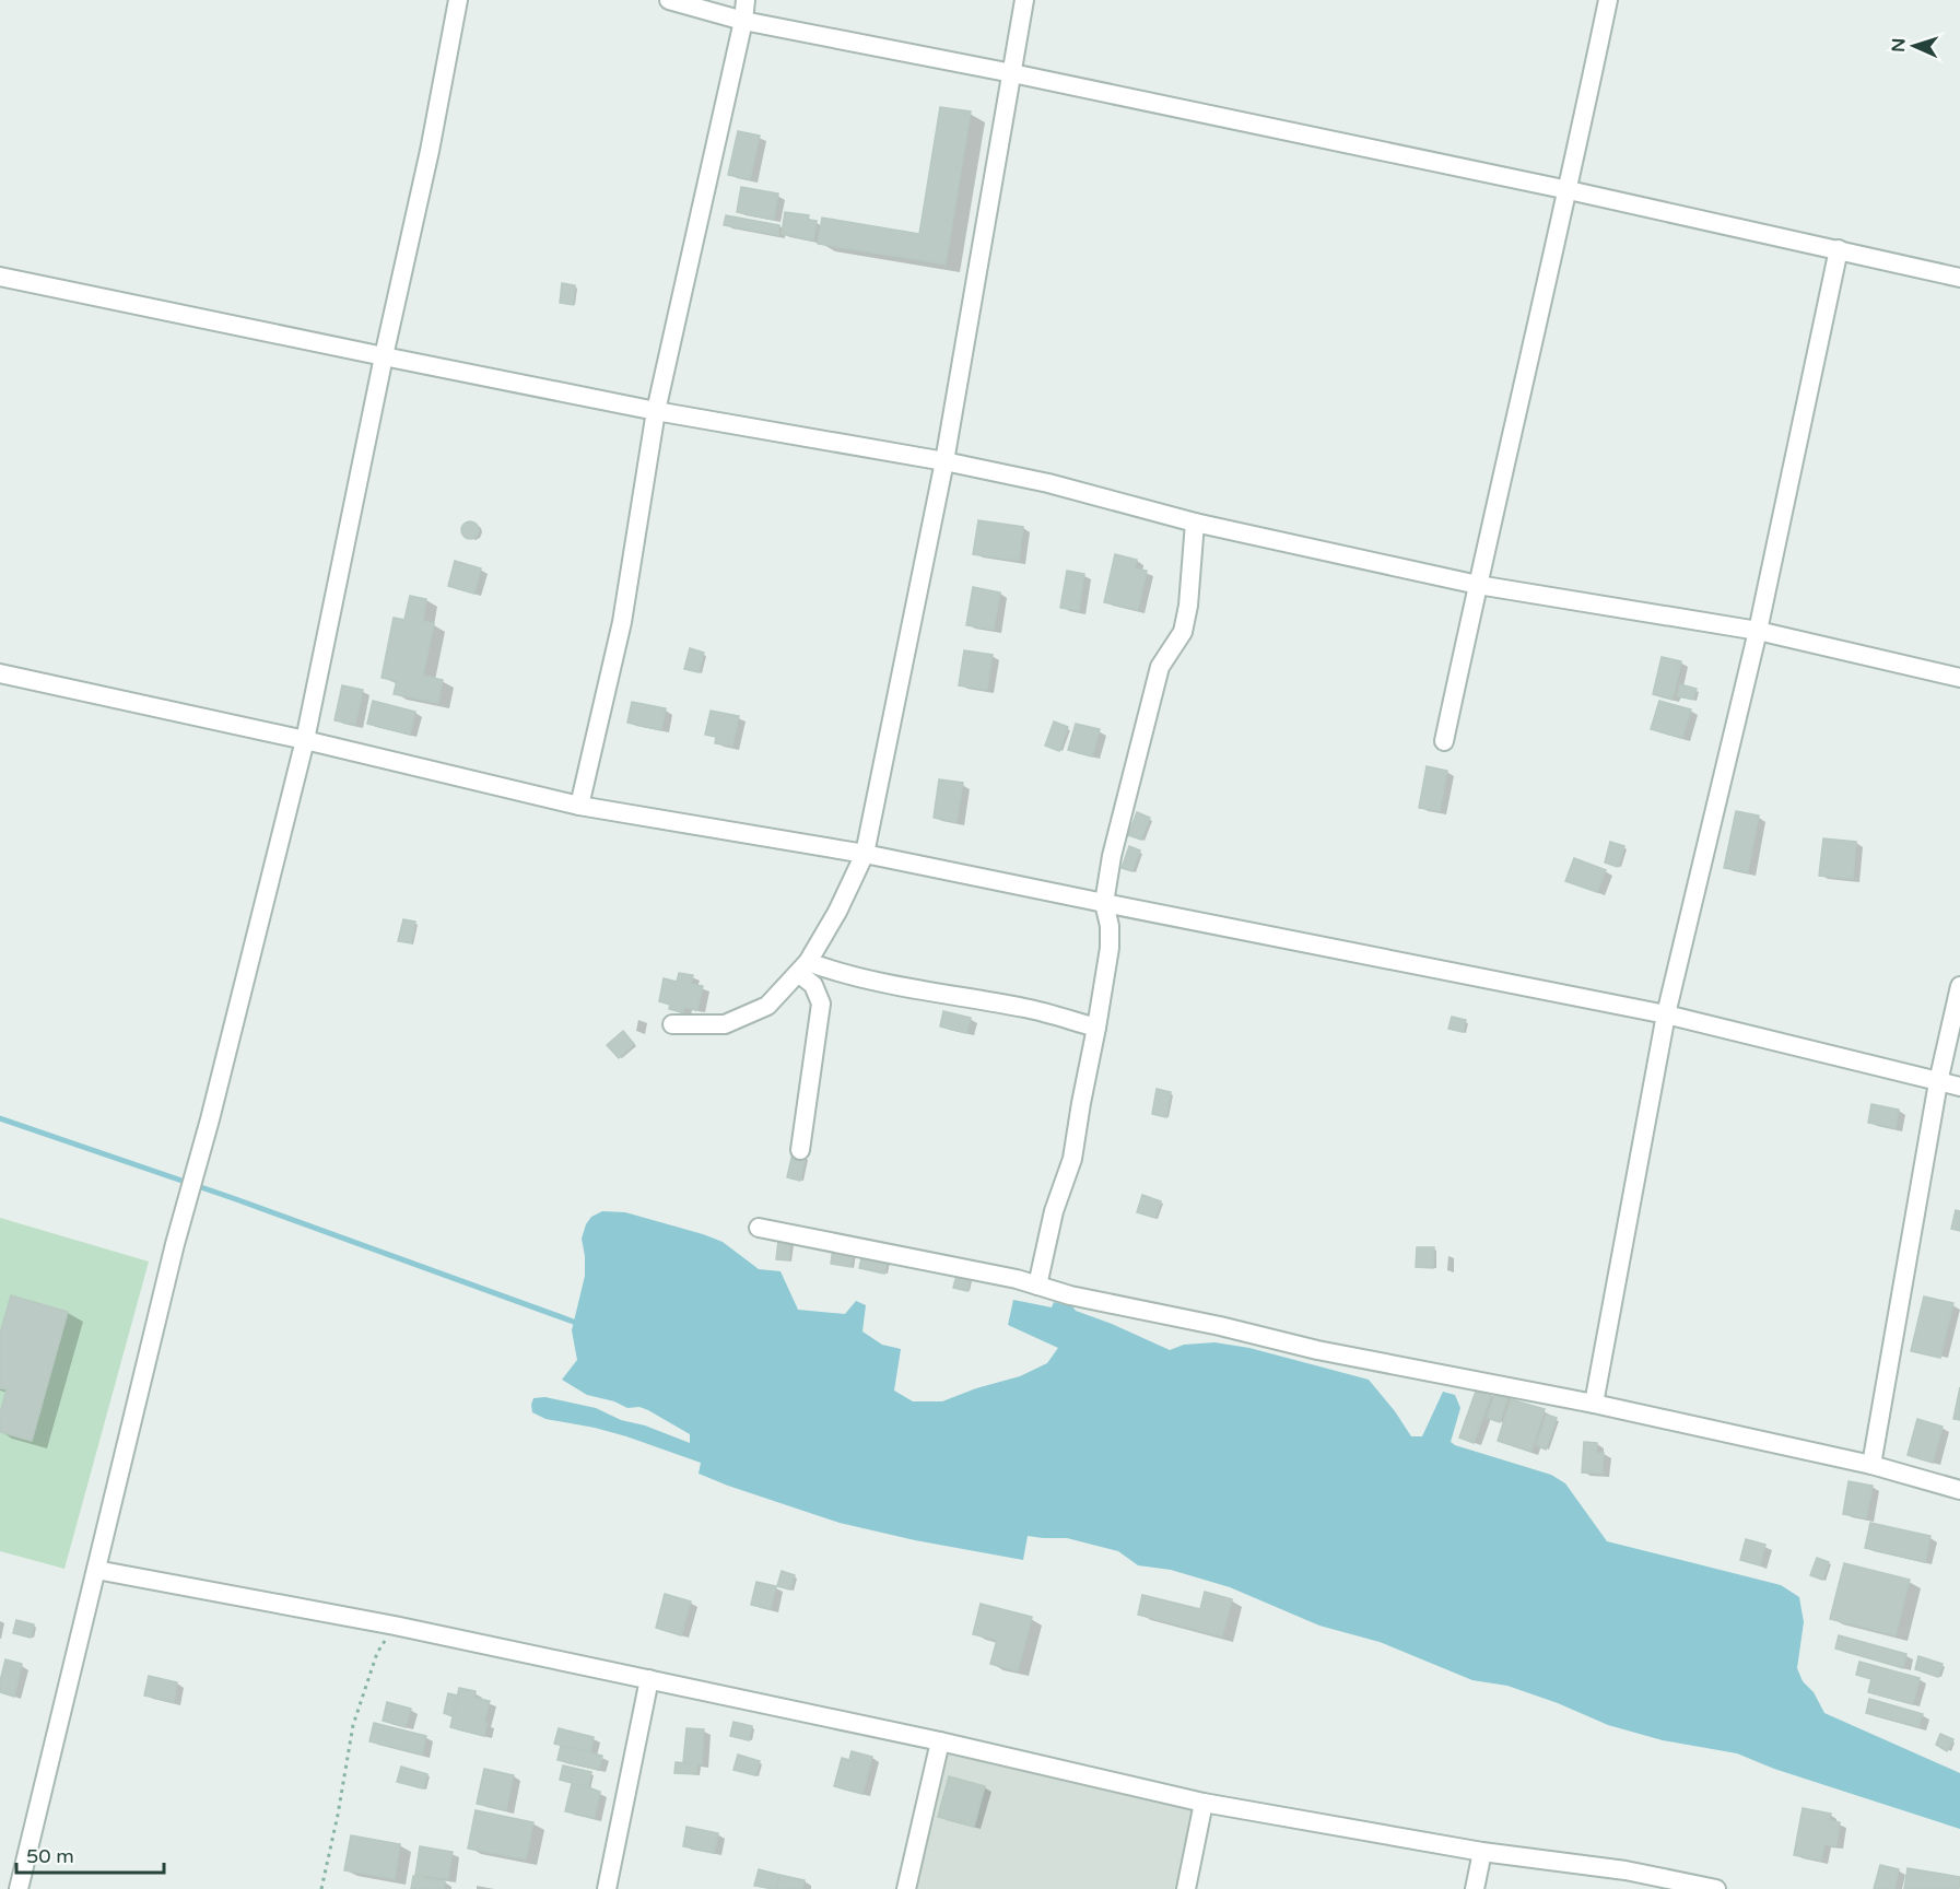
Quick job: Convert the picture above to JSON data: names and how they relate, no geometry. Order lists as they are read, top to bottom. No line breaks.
{"scale_bar":"50 m","north":"left"}
